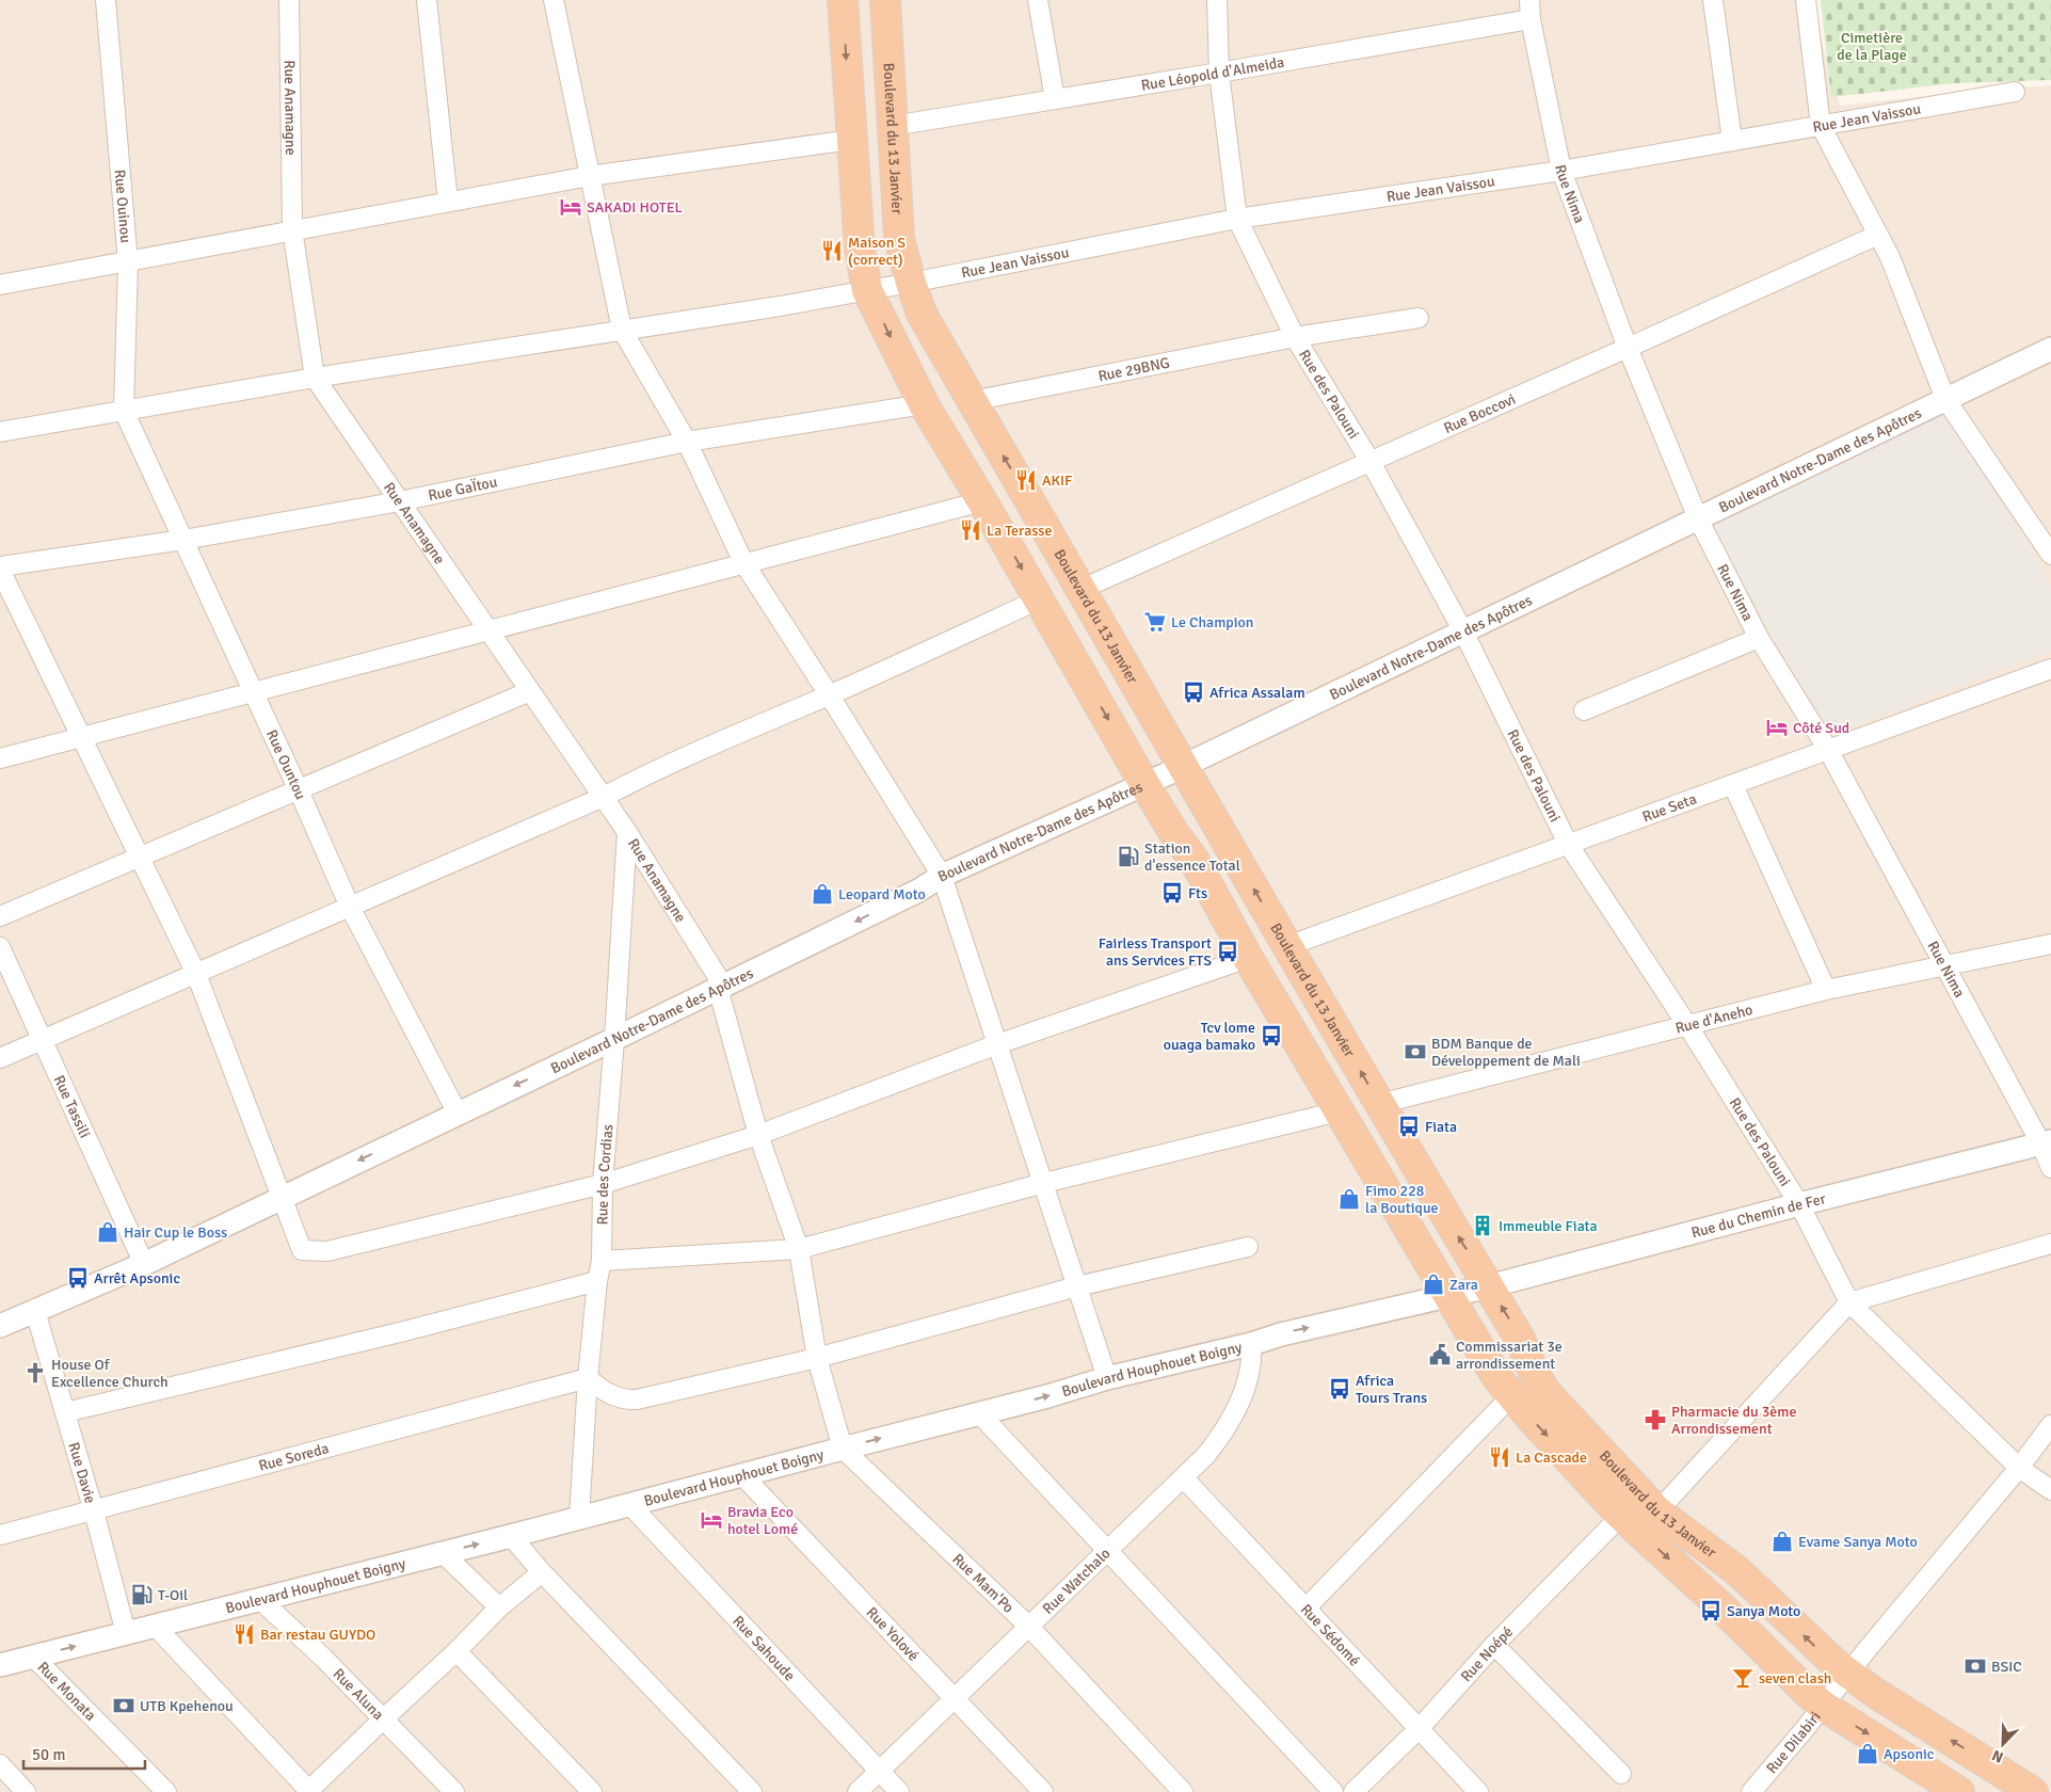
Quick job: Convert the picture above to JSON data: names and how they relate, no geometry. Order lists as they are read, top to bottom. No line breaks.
{"streets":{"highway":["Boulevard du 13 Janvier"],"street":["Rue Léopold d'Almeida","Rue Anamagne","Rue Jean Vaissou","Rue Nima","Rue Ouinou","Rue 29BNG","Rue des Palouni","Rue Boccovi","Boulevard Notre-Dame des Apôtres","Rue GaÏtou","Rue Ountou","Rue Seta","Rue d'Aneho","Rue Tassili","Rue des Cordias","Rue du Chemin de Fer","Boulevard Houphouet Boigny","Rue Soreda","Rue Davie","Rue Watchalo","Rue Mam'Po","Rue Yolové","Rue Sédomé","Rue Sahoude","Rue Noépé","Rue Monata","Rue Aluna","Rue Dilabiri"]},"crossings":[["Rue Léopold d'Almeida","Boulevard du 13 Janvier"],["Rue Léopold d'Almeida","Rue Nima"],["Rue Léopold d'Almeida","Rue des Palouni"],["Rue Anamagne","Rue Jean Vaissou"],["Rue Anamagne","Boulevard Notre-Dame des Apôtres"],["Rue Anamagne","Rue GaÏtou"],["Rue Anamagne","Rue des Cordias"],["Rue Jean Vaissou","Boulevard du 13 Janvier"],["Rue Jean Vaissou","Rue Nima"],["Rue Jean Vaissou","Rue Ouinou"],["Rue Jean Vaissou","Rue des Palouni"],["Rue Jean Vaissou","Rue Ountou"],["Boulevard du 13 Janvier","Rue 29BNG"],["Boulevard du 13 Janvier","Rue Boccovi"],["Boulevard du 13 Janvier","Boulevard Notre-Dame des Apôtres"],["Boulevard du 13 Janvier","Rue GaÏtou"],["Boulevard du 13 Janvier","Rue Seta"],["Boulevard du 13 Janvier","Rue d'Aneho"],["Boulevard du 13 Janvier","Rue du Chemin de Fer"],["Boulevard du 13 Janvier","Boulevard Houphouet Boigny"],["Boulevard du 13 Janvier","Rue Noépé"],["Boulevard du 13 Janvier","Rue Dilabiri"],["Rue Nima","Rue Boccovi"],["Rue Nima","Boulevard Notre-Dame des Apôtres"],["Rue Nima","Rue Seta"],["Rue Nima","Rue d'Aneho"],["Rue Nima","Rue du Chemin de Fer"],["Rue Ouinou","Rue Ountou"],["Rue 29BNG","Rue des Palouni"],["Rue des Palouni","Rue Boccovi"],["Rue des Palouni","Boulevard Notre-Dame des Apôtres"],["Rue des Palouni","Rue Seta"],["Rue des Palouni","Rue d'Aneho"],["Rue des Palouni","Rue du Chemin de Fer"],["Rue des Palouni","Rue Dilabiri"],["Boulevard Notre-Dame des Apôtres","Rue Ountou"],["Boulevard Notre-Dame des Apôtres","Rue Tassili"],["Boulevard Notre-Dame des Apôtres","Rue des Cordias"],["Boulevard Notre-Dame des Apôtres","Rue Davie"],["Rue GaÏtou","Rue Ountou"],["Rue des Cordias","Boulevard Houphouet Boigny"],["Rue des Cordias","Rue Soreda"],["Rue du Chemin de Fer","Boulevard Houphouet Boigny"],["Boulevard Houphouet Boigny","Rue Davie"],["Boulevard Houphouet Boigny","Rue Watchalo"],["Boulevard Houphouet Boigny","Rue Mam'Po"],["Boulevard Houphouet Boigny","Rue Yolové"],["Boulevard Houphouet Boigny","Rue Sahoude"],["Boulevard Houphouet Boigny","Rue Monata"],["Boulevard Houphouet Boigny","Rue Aluna"],["Rue Soreda","Rue Davie"],["Rue Watchalo","Rue Mam'Po"],["Rue Watchalo","Rue Yolové"],["Rue Watchalo","Rue Sédomé"],["Rue Watchalo","Rue Sahoude"],["Rue Sédomé","Rue Noépé"]],"parks":["Cimetière de la Plage"],"places":{"hotel":["SAKADI HOTEL","Côté Sud","Bravia Eco hotel Lomé"],"restaurant":["Maison S (correct)","AKIF","La Terasse","La Cascade","Bar restau GUYDO"],"supermarket":["Le Champion"],"bus stop":["Africa Assalam","Fts","Fairless Transport ans Services FTS","Tcv lome ouaga bamako","Fiata","Arrêt Apsonic","Africa Tours Trans","Sanya Moto"],"fuel station":["Station d'essence Total","T-Oil"],"shop":["Leopard Moto","Fimo 228 la Boutique","Hair Cup le Boss","Zara","Evame Sanya Moto","Apsonic"],"bank":["BDM Banque de Développement de Mali","BSIC","UTB Kpehenou"],"building":["Immeuble Fiata"],"public building":["Commissariat 3e arrondissement"],"church":["House Of Excellence Church"],"pharmacy":["Pharmacie du 3ème Arrondissement"],"bar":["seven clash"]},"scale_bar":"50 m","north":"bottom left"}
